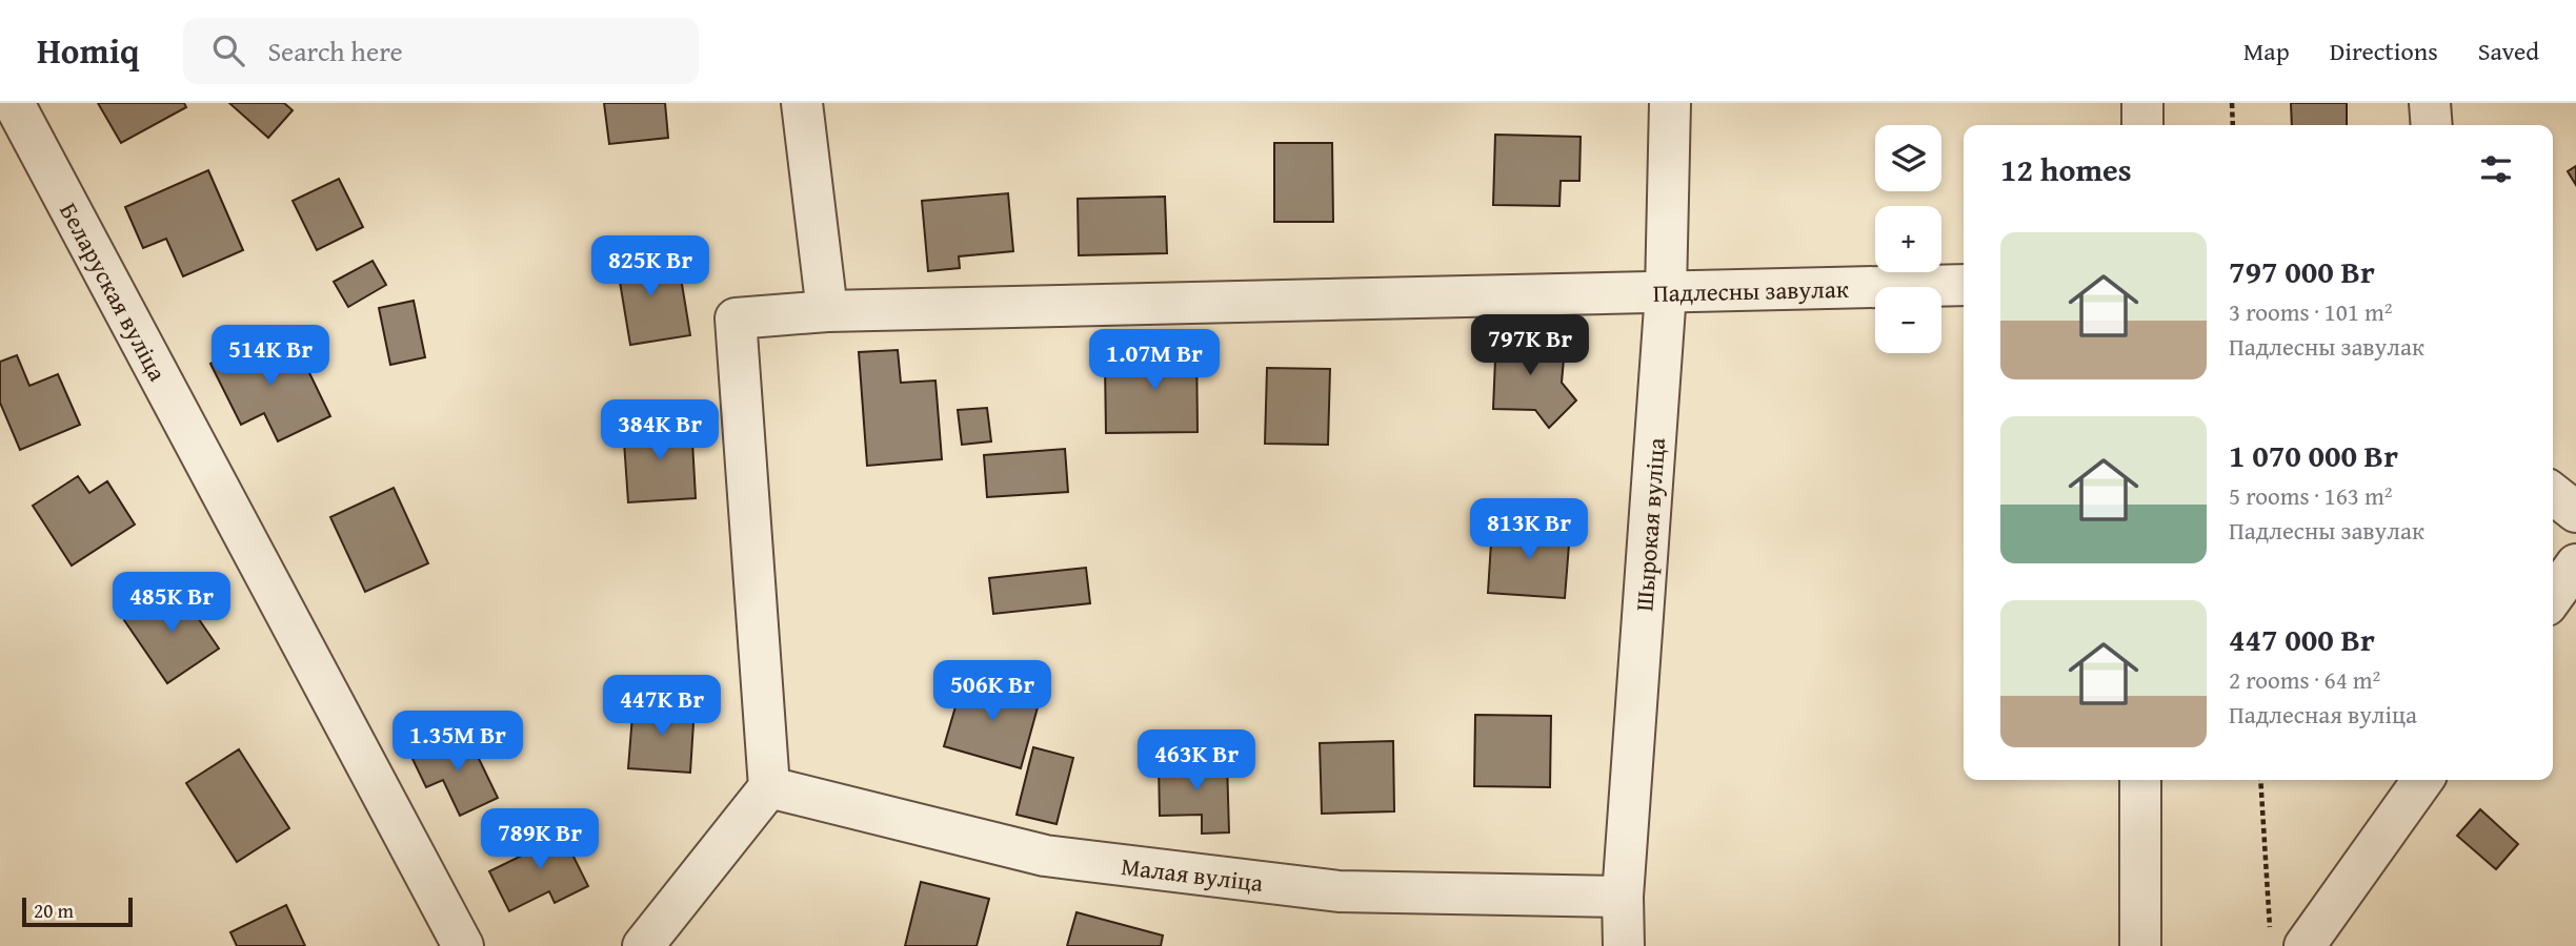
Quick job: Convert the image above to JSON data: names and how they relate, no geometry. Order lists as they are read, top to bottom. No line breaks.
{"streets":{"street":["Падлесны завулак","Беларуская вуліца","Шырокая вуліца","Малая вуліца"]},"crossings":[["Падлесны завулак","Шырокая вуліца"],["Падлесны завулак","Малая вуліца"],["Шырокая вуліца","Малая вуліца"]],"scale_bar":"20 m","page":{"header":"Homiq","search":"Search here","nav":["Map","Directions","Saved"],"map_buttons":["+","−"],"heading":"12 homes","list":[{"name":"797 000 Br","note":"3 rooms · 101 m² · Падлесны завулак"},{"name":"1 070 000 Br","note":"5 rooms · 163 m² · Падлесны завулак"},{"name":"447 000 Br","note":"2 rooms · 64 m² · Падлесная вуліца"}],"price":["825K Br","797K Br","514K Br","1.07M Br","384K Br","813K Br","485K Br","506K Br","447K Br","1.35M Br","463K Br","789K Br"],"scale":"20 m"}}
